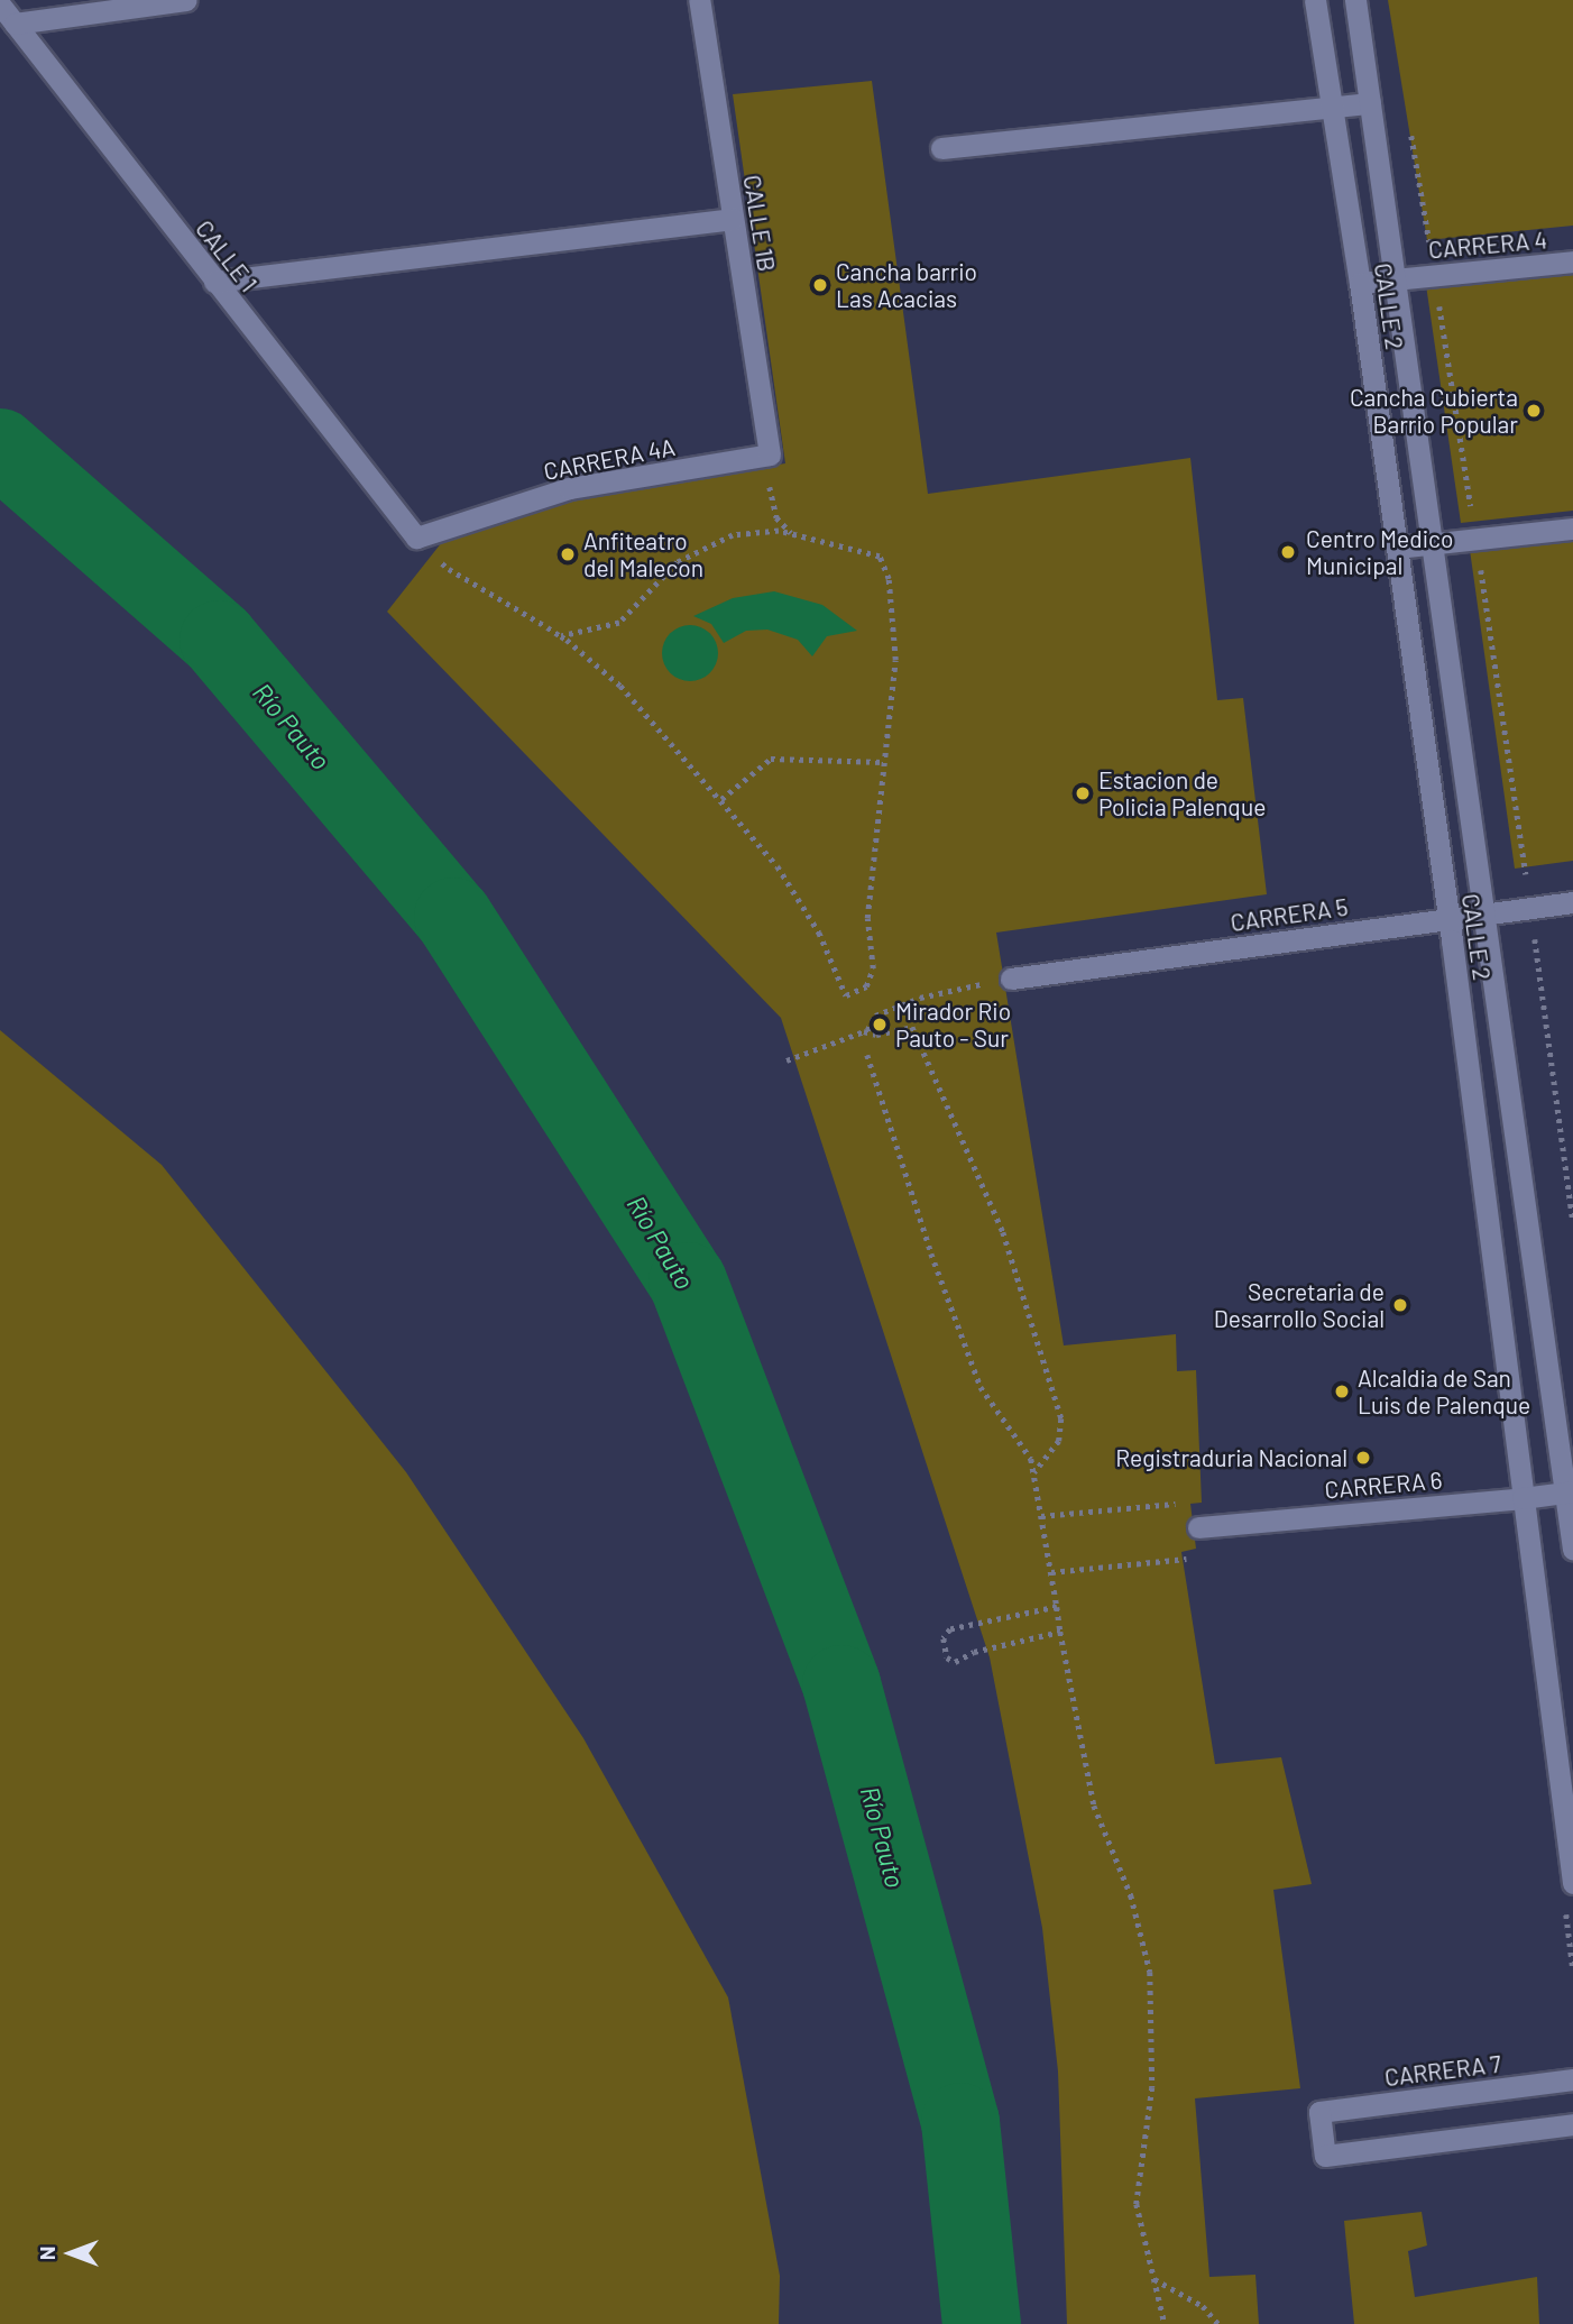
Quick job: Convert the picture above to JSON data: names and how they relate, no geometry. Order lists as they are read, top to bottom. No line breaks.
{"streets":{"street":["CALLE 1B","CARRERA 4","CALLE 1","CALLE 2","CARRERA 4A","CARRERA 5","CARRERA 6","CARRERA 7"]},"crossings":[["CALLE 1B","CARRERA 4A"],["CARRERA 4","CALLE 2"],["CALLE 1","CARRERA 4A"],["CALLE 2","CARRERA 5"],["CALLE 2","CARRERA 6"]],"water":["Río Pauto"],"places":["Cancha barrio Las Acacias","Cancha Cubierta Barrio Popular","Centro Medico Municipal","Anfiteatro del Malecon","Estacion de Policia Palenque","Mirador Rio Pauto - Sur","Secretaria de Desarrollo Social","Alcaldia de San Luis de Palenque","Registraduria Nacional"],"north":"left"}
